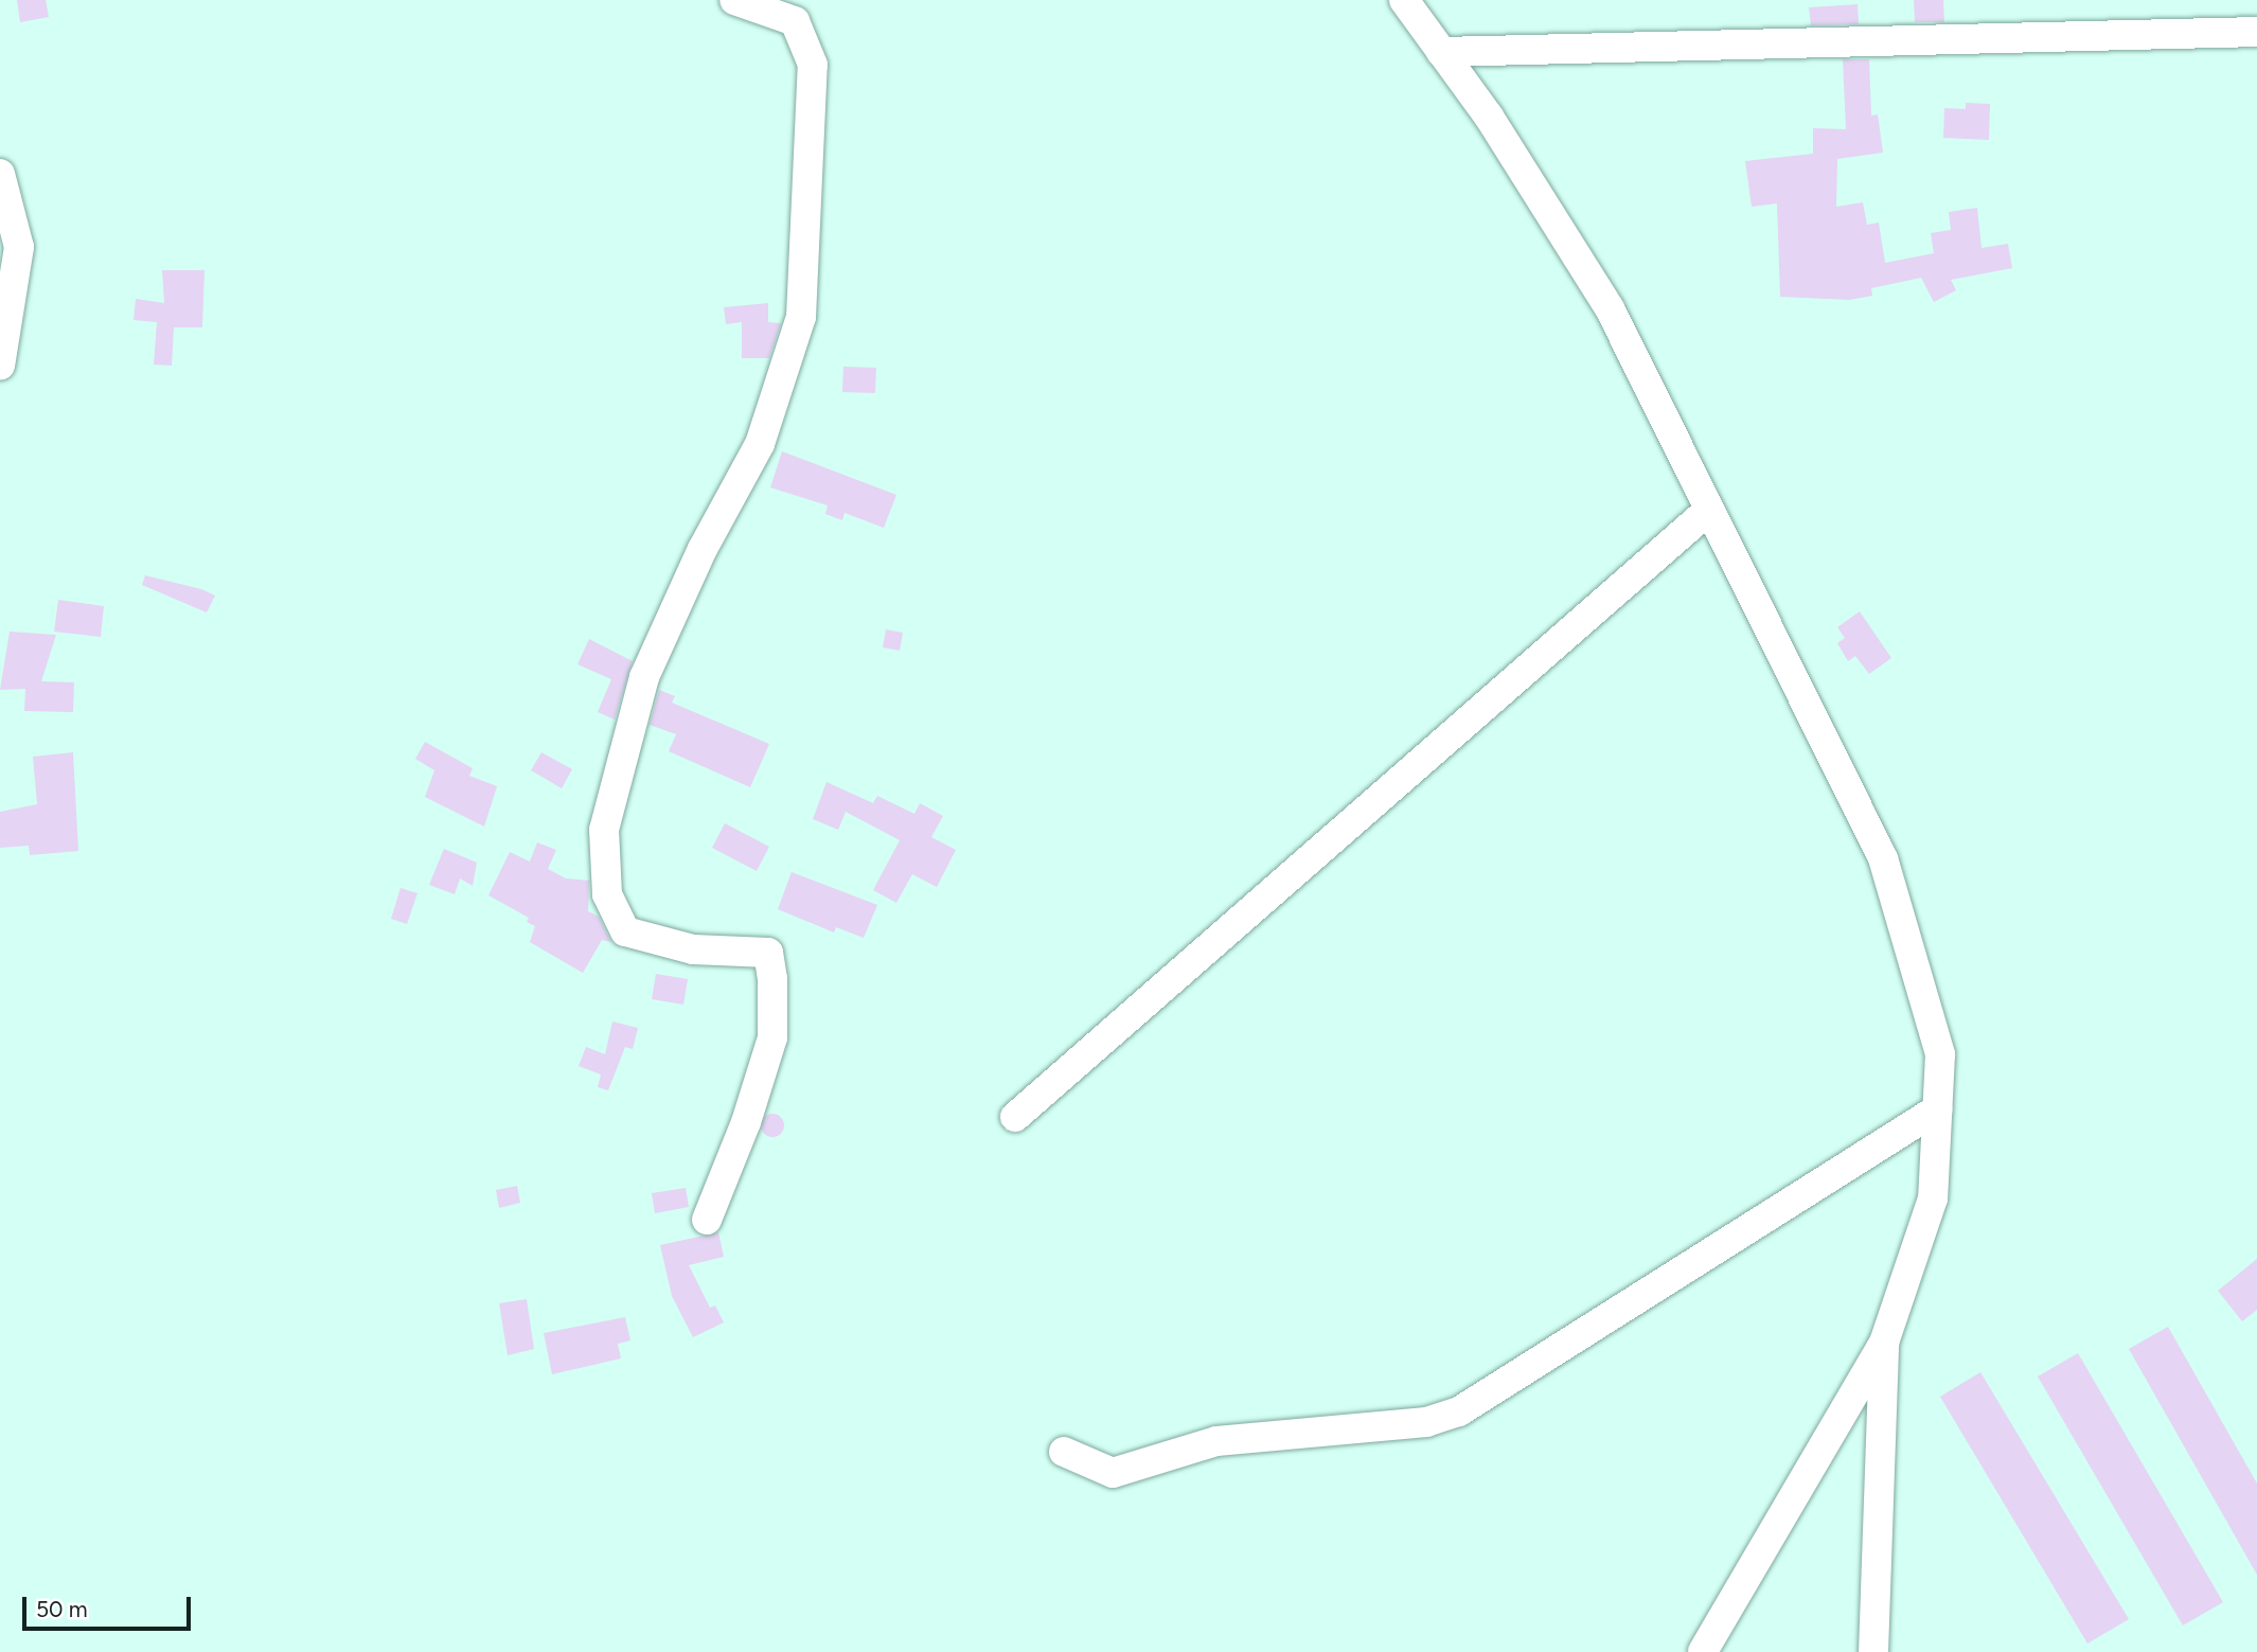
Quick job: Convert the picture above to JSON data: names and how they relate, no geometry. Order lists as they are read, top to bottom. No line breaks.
{"scale_bar":"50 m"}
